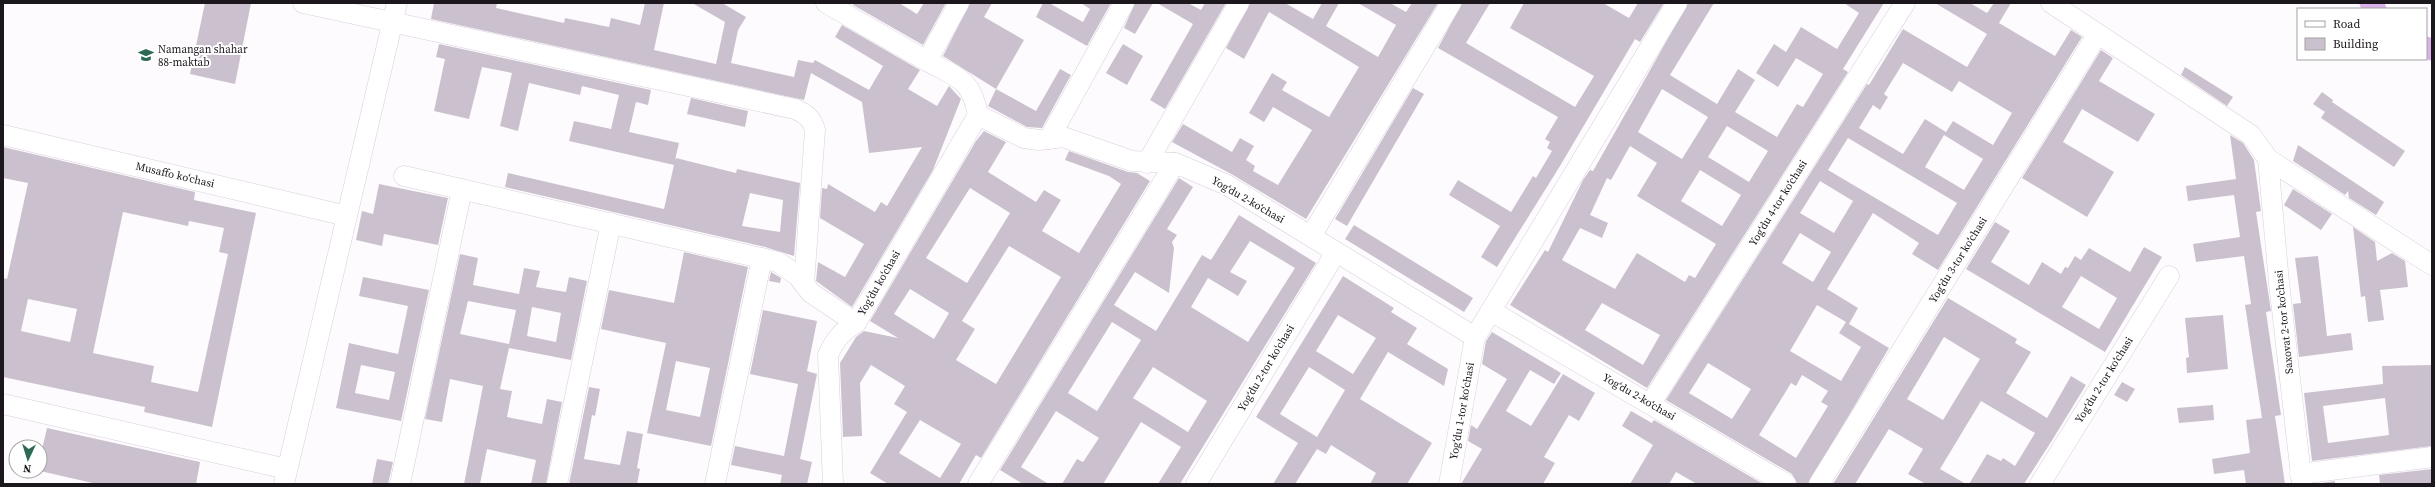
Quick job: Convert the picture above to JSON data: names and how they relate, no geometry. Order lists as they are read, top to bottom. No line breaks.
{"streets":{"street":["Musaffo koʻchasi","Yogʻdu 2-koʻchasi","Yogʻdu 4-tor koʻchasi","Yogʻdu 3-tor koʻchasi","Yogʻdu koʻchasi","Saxovat 2-tor koʻchasi","Yogʻdu 2-tor koʻchasi","Yogʻdu 1-tor koʻchasi"]},"crossings":[["Yogʻdu 2-koʻchasi","Yogʻdu 4-tor koʻchasi"],["Yogʻdu 2-koʻchasi","Yogʻdu koʻchasi"],["Yogʻdu 2-koʻchasi","Yogʻdu 2-tor koʻchasi"],["Yogʻdu 2-koʻchasi","Yogʻdu 1-tor koʻchasi"]],"places":{"school or university":["Namangan shahar 88-maktab"]},"legend":["Road","Building"],"north":"bottom"}
